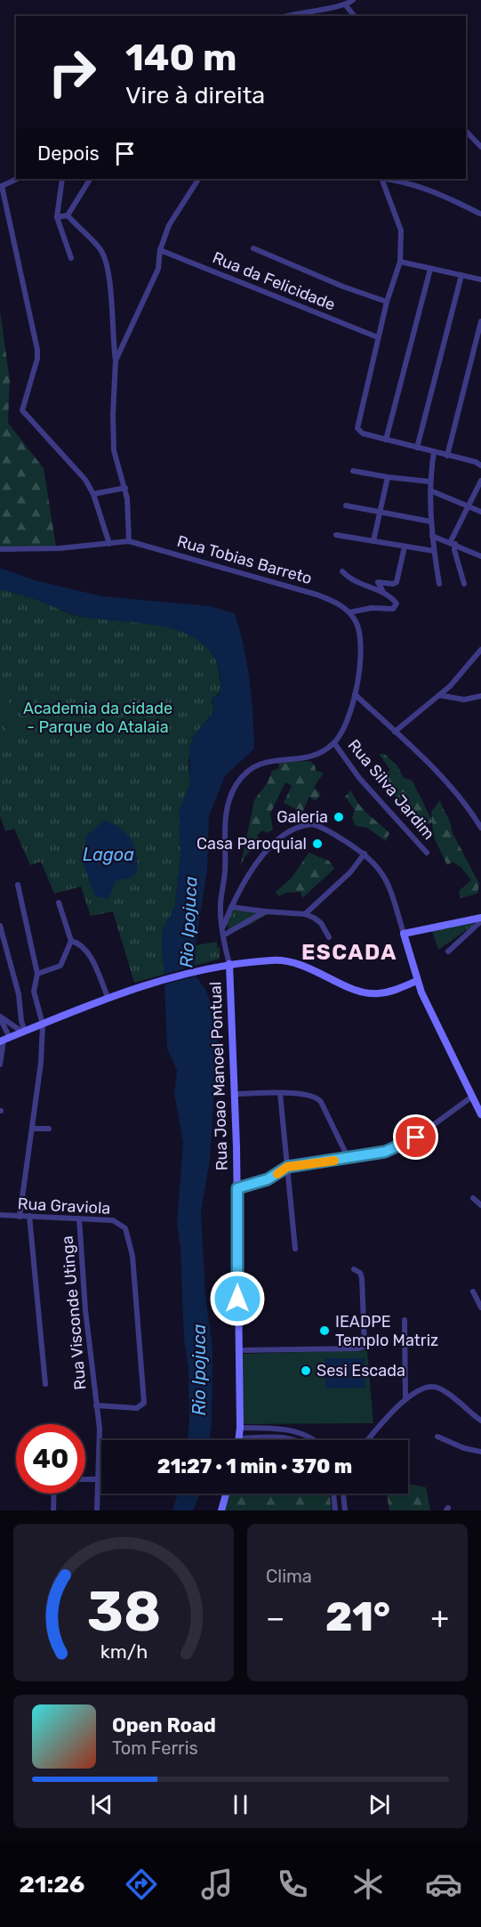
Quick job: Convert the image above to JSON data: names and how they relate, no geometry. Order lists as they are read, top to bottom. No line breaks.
{"streets":{"street":["Rua da Felicidade","Rua Tobias Barreto","Rua Silva Jardim","Rua Joao Manoel Pontual","Rua Graviola","Rua Visconde Utinga"]},"crossings":[["Rua Graviola","Rua Visconde Utinga"]],"districts":["ESCADA"],"water":["Lagoa","Rio Ipojuca"],"parks":["Academia da cidade - Parque do Atalaia"],"places":["Galeria","Casa Paroquial","IEADPE Templo Matriz","Sesi Escada"],"page":{"turn":["140 m","Vire à direita"],"then":"Depois","limit":"40","trip":"21:27 · 1 min · 370 m","tile":"Clima","heat":["−","21°","+"],"song":["Open Road","Tom Ferris"],"tabs":"21:26","gauge":["38","km/h"]}}
